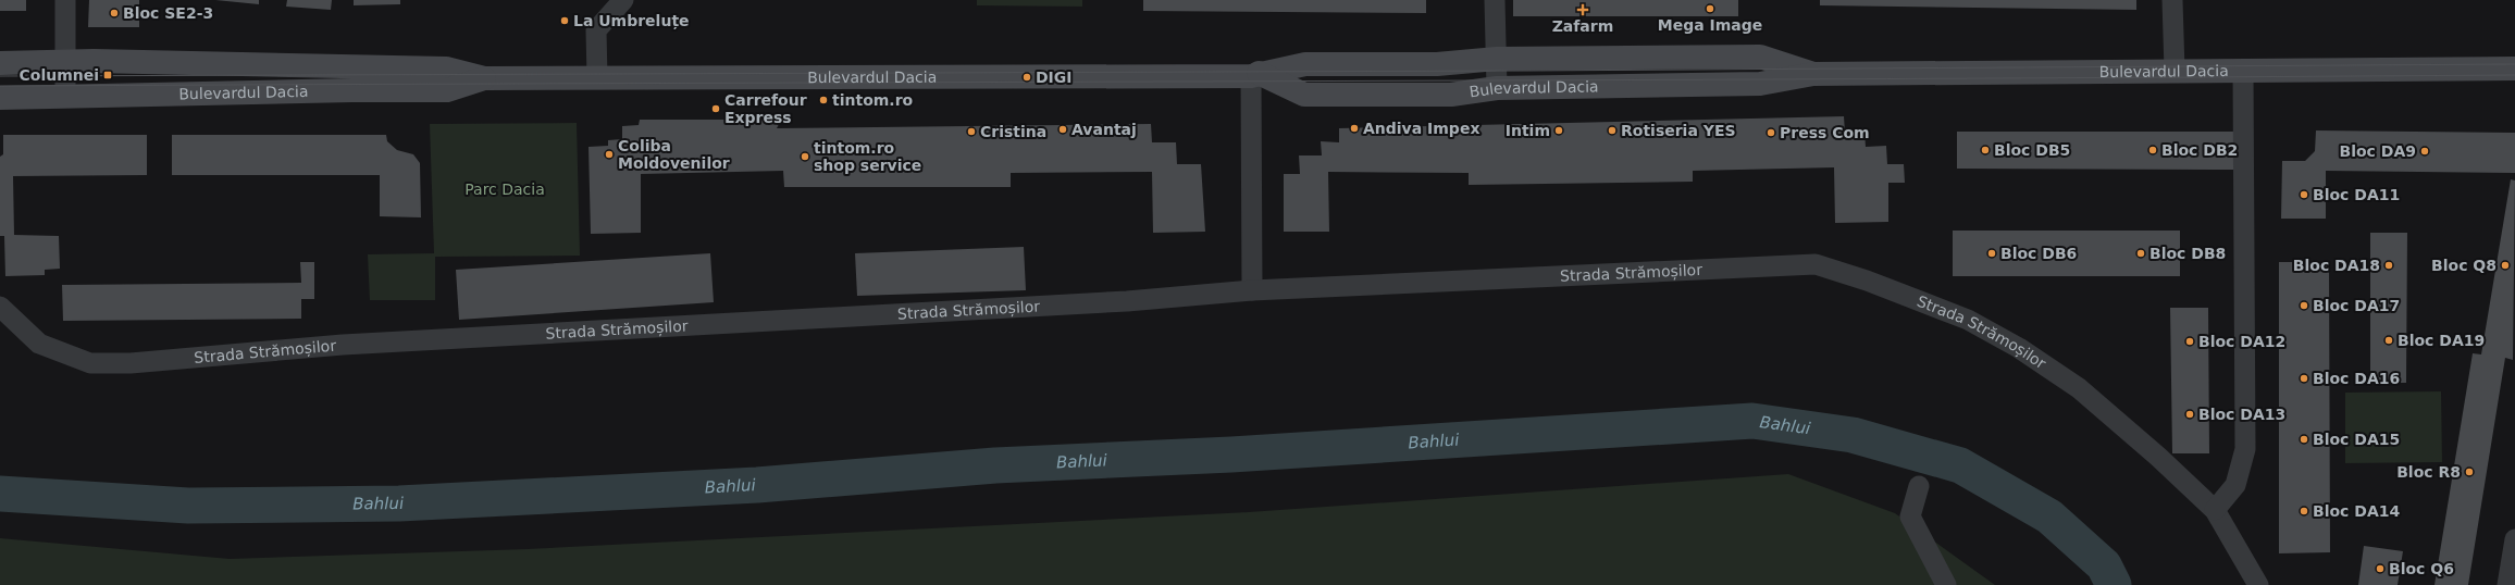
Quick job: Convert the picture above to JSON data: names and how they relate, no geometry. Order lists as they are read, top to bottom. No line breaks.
{"streets":{"street":["Bulevardul Dacia","Strada Strămoșilor"]},"water":["Bahlui"],"parks":["Parc Dacia"],"places":{"other":["Mega Image","Bloc SE2-3","La Umbreluțe","DIGI","tintom.ro","Carrefour Express","Andiva Impex","Avantaj","Intim","Rotiseria YES","Cristina","Press Com","Bloc DB5","Bloc DB2","Bloc DA9","Coliba Moldovenilor","tintom.ro shop service","Bloc DA11","Bloc DB6","Bloc DB8","Bloc DA18","Bloc Q8","Bloc DA17","Bloc DA19","Bloc DA12","Bloc DA16","Bloc DA13","Bloc DA15","Bloc R8","Bloc DA14","Bloc Q6"],"health":["Zafarm"],"transit":["Columnei"]}}
